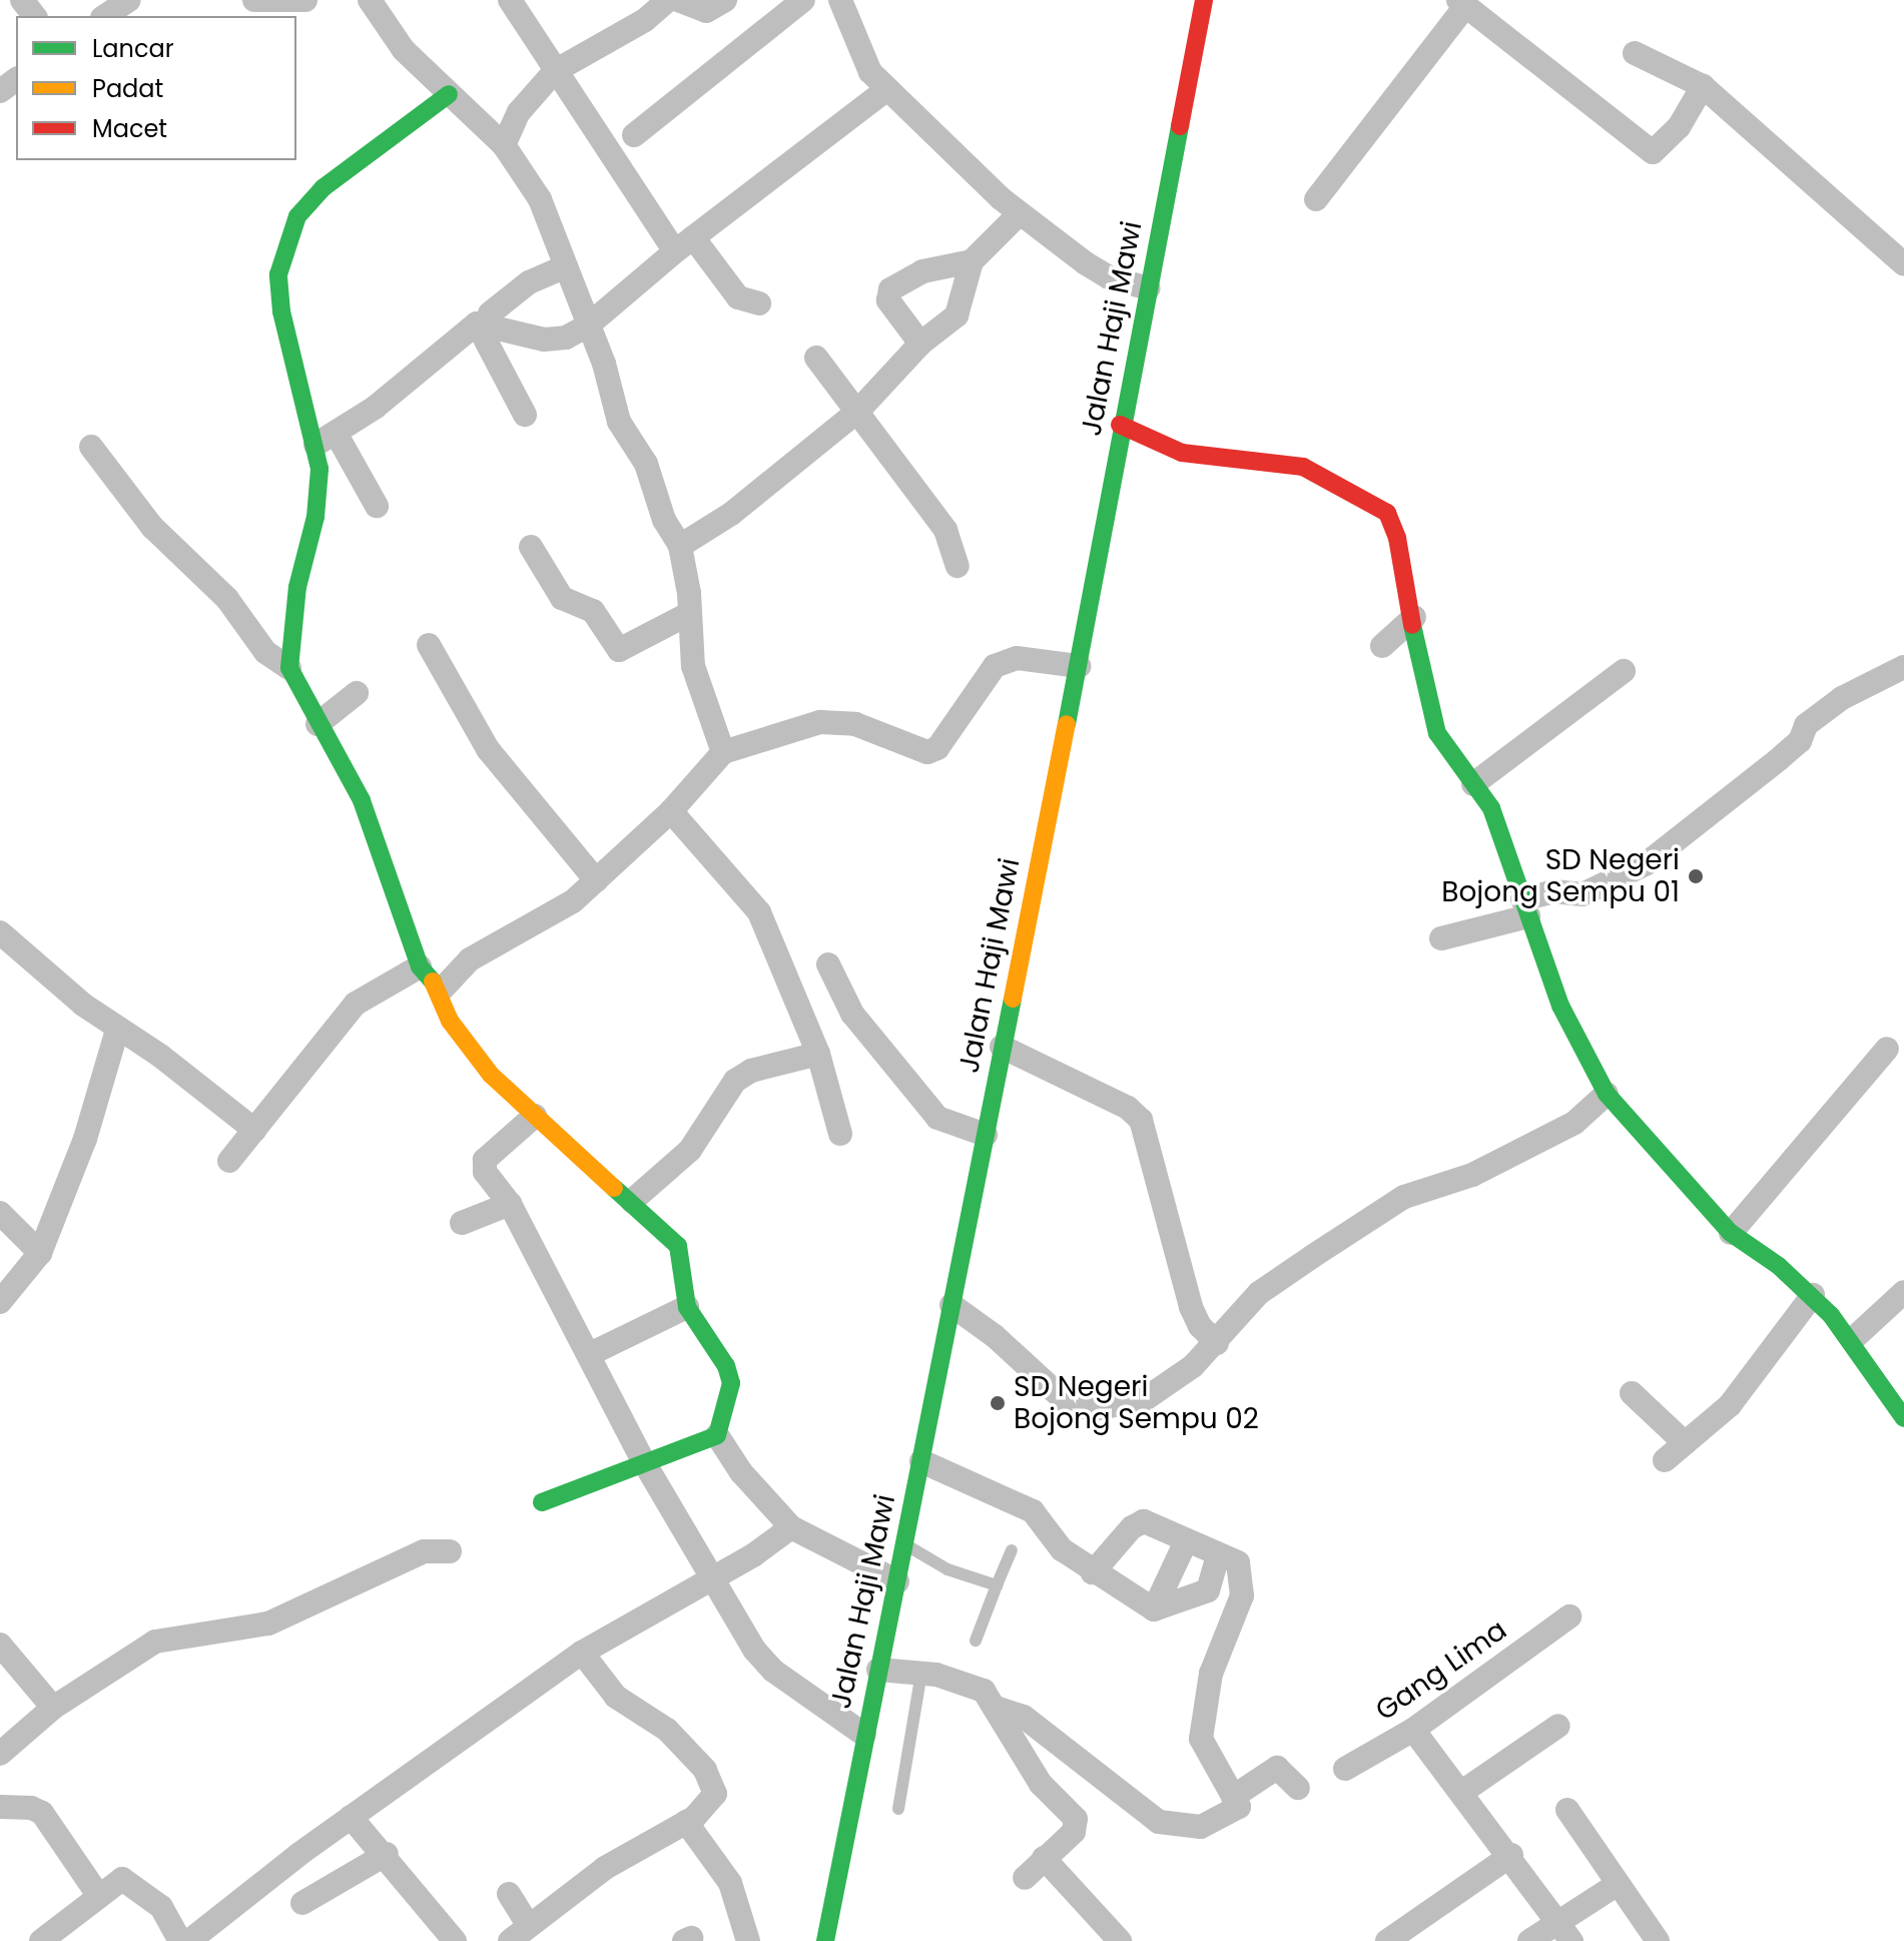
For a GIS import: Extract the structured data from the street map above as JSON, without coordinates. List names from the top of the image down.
{
  "streets": {
    "street": ["Jalan Haji Mawi", "Gang Lima"]
  },
  "places": ["SD Negeri Bojong Sempu 01", "SD Negeri Bojong Sempu 02"],
  "legend": ["Lancar", "Padat", "Macet"]
}
